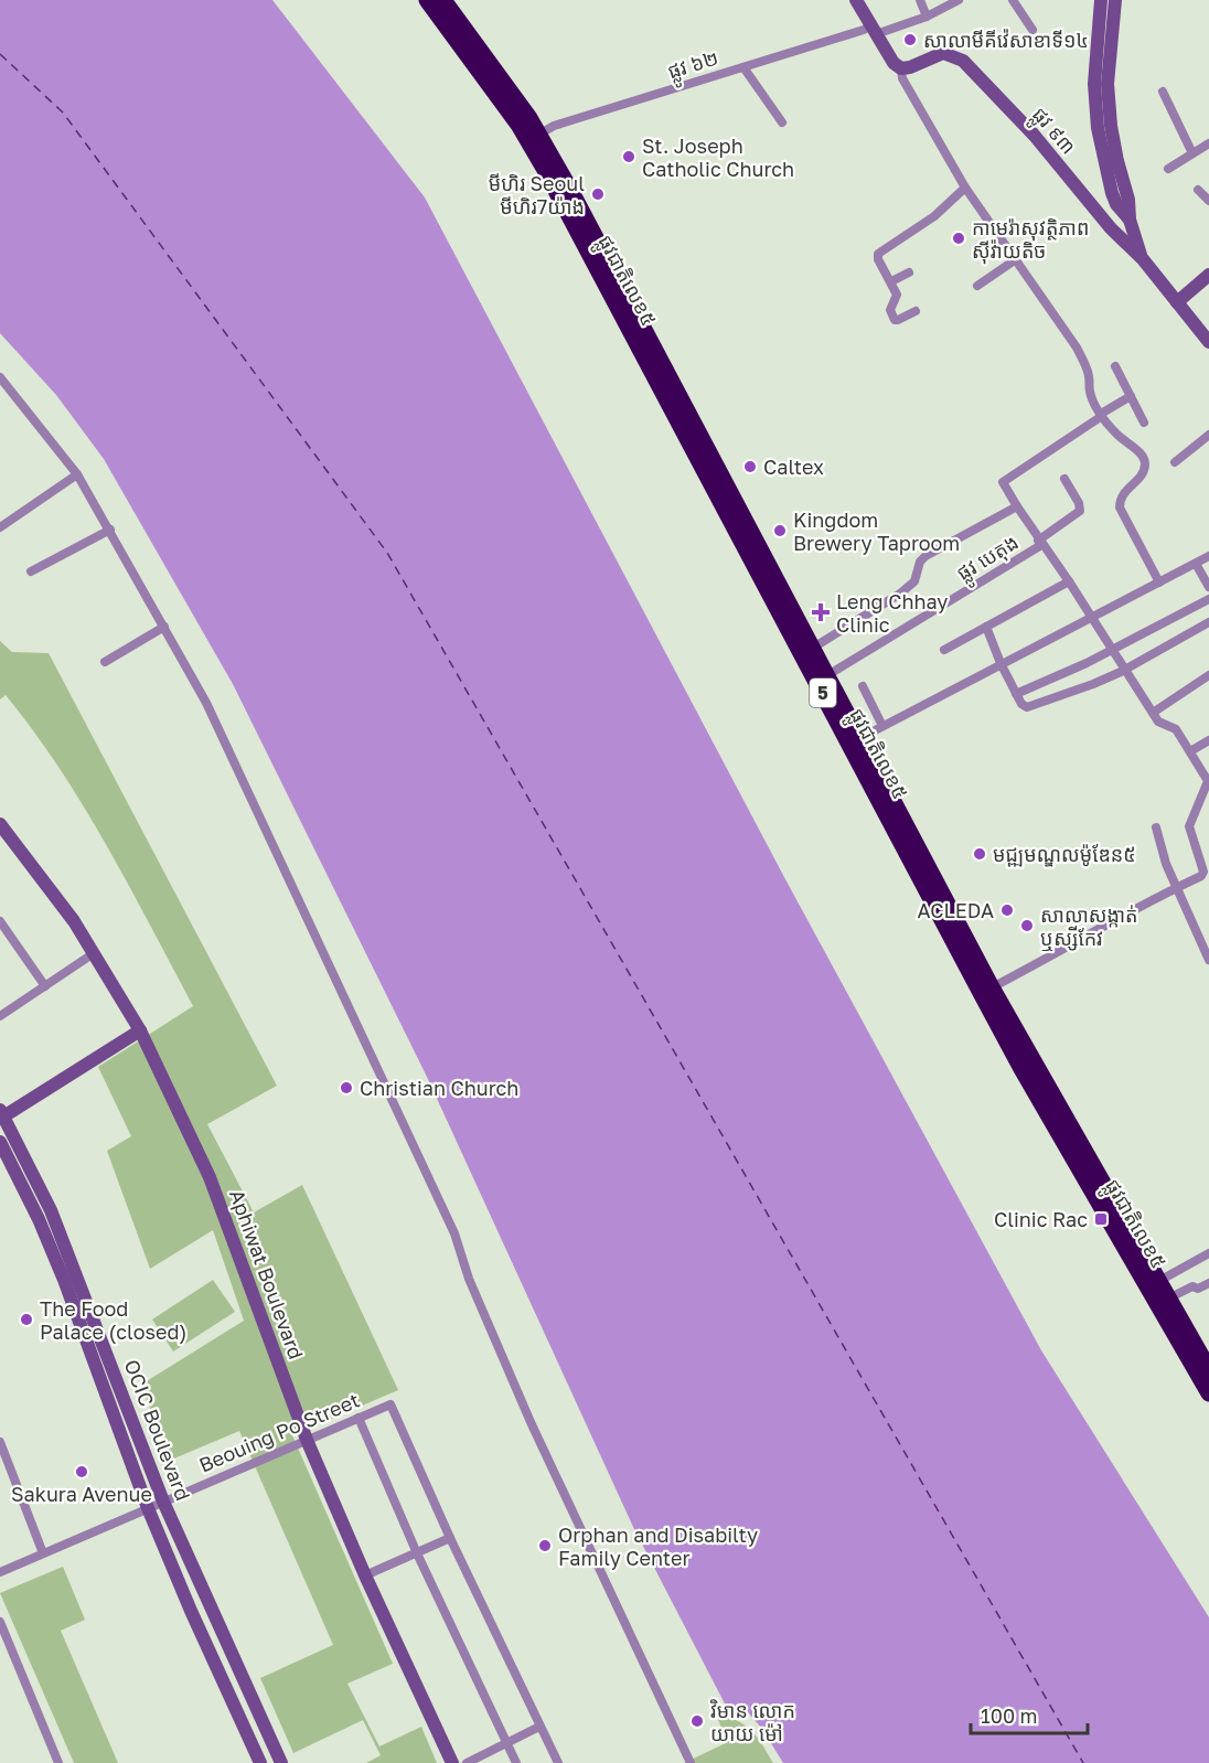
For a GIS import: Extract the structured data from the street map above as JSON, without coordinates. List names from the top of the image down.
{
  "streets": {
    "highway": ["ផ្លូវជាតិលេខ៥", "5"],
    "street": [
      "ផ្លូវ ៦២",
      "ផ្លូវ ៩៣",
      "ផ្លូវ បេតុង",
      "Aphiwat Boulevard",
      "OCIC Boulevard",
      "Beouing Po Street"
    ]
  },
  "crossings": [
    ["ផ្លូវ ៦២", "ផ្លូវជាតិលេខ៥"],
    ["ផ្លូវជាតិលេខ៥", "ផ្លូវ បេតុង"],
    ["Aphiwat Boulevard", "Beouing Po Street"],
    ["OCIC Boulevard", "Beouing Po Street"]
  ],
  "places": {
    "other": [
      "សាលាមីគីវ៉េសាខាទី១៤",
      "St. Joseph Catholic Church",
      "មីហិរ Seoul មីហិរ7យ៉ាង",
      "កាមេរ៉ាសុវត្ថិភាព ស៊ីវ៉ាយតិច",
      "Caltex",
      "Kingdom Brewery Taproom",
      "មជ្ឍមណ្ឌលម៉ូឌែន៥",
      "ACLEDA",
      "សាលាសង្កាត់ ឬស្សីកែវ",
      "Christian Church",
      "The Food Palace (closed)",
      "Sakura Avenue",
      "Orphan and Disabilty Family Center",
      "វិមាន លោក យាយ ម៉ៅ"
    ],
    "health": ["Leng Chhay Clinic"],
    "transit": ["Clinic Rac"]
  },
  "scale_bar": "100 m"
}
